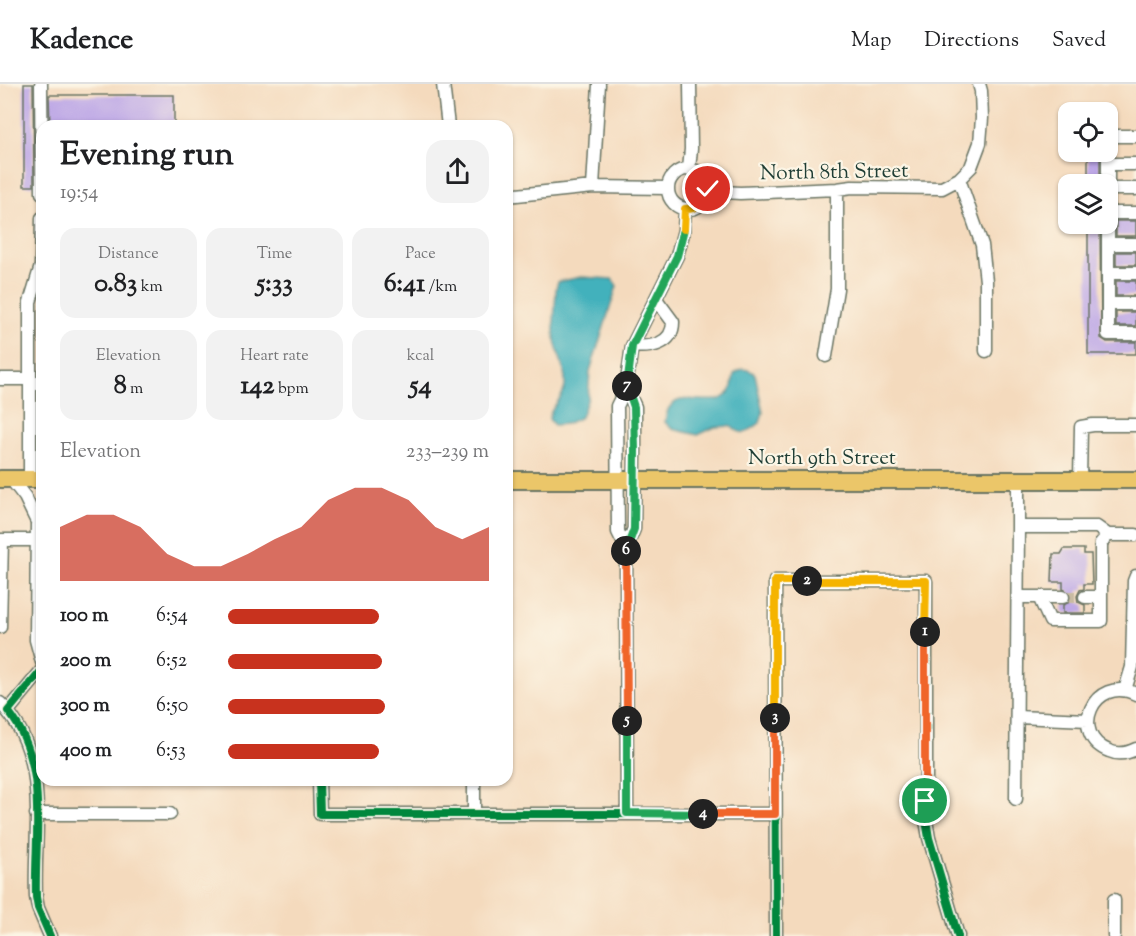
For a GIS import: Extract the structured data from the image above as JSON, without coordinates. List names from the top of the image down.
{
  "streets": {
    "main road": ["North 9th Street"],
    "street": ["North 8th Street"]
  },
  "page": {
    "header": "Kadence",
    "nav": ["Map", "Directions", "Saved"],
    "heading": ["Evening run", "19:54"],
    "stats": [
      ["Distance", "0.83 km"],
      ["Time", "5:33"],
      ["Pace", "6:41 /km"],
      ["Elevation", "8 m"],
      ["Heart rate", "142 bpm"],
      ["kcal", "54"]
    ],
    "pins": [
      "7",
      "6",
      "2",
      "1",
      "3",
      "5",
      "4"
    ],
    "chart": ["Elevation", "233–239 m"],
    "list": [
      {
        "name": "100 m",
        "note": "6:54"
      },
      {
        "name": "200 m",
        "note": "6:52"
      },
      {
        "name": "300 m",
        "note": "6:50"
      },
      {
        "name": "400 m",
        "note": "6:53"
      }
    ]
  }
}
